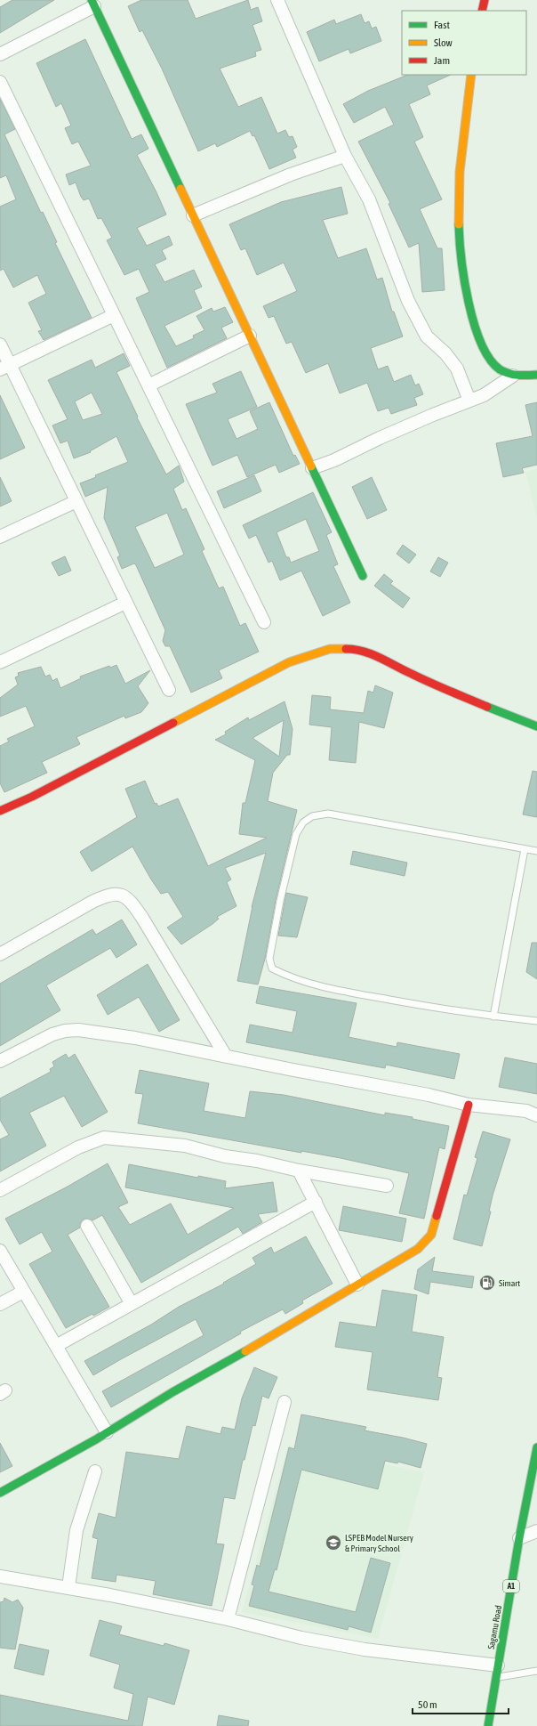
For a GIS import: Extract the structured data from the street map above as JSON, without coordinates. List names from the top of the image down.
{
  "streets": {
    "main road": ["A1", "Sagamu Road"]
  },
  "places": {
    "fuel station": ["Simart"],
    "school or university": ["LSPEB Model Nursery & Primary School"]
  },
  "legend": ["Fast", "Slow", "Jam"],
  "scale_bar": "50 m"
}
